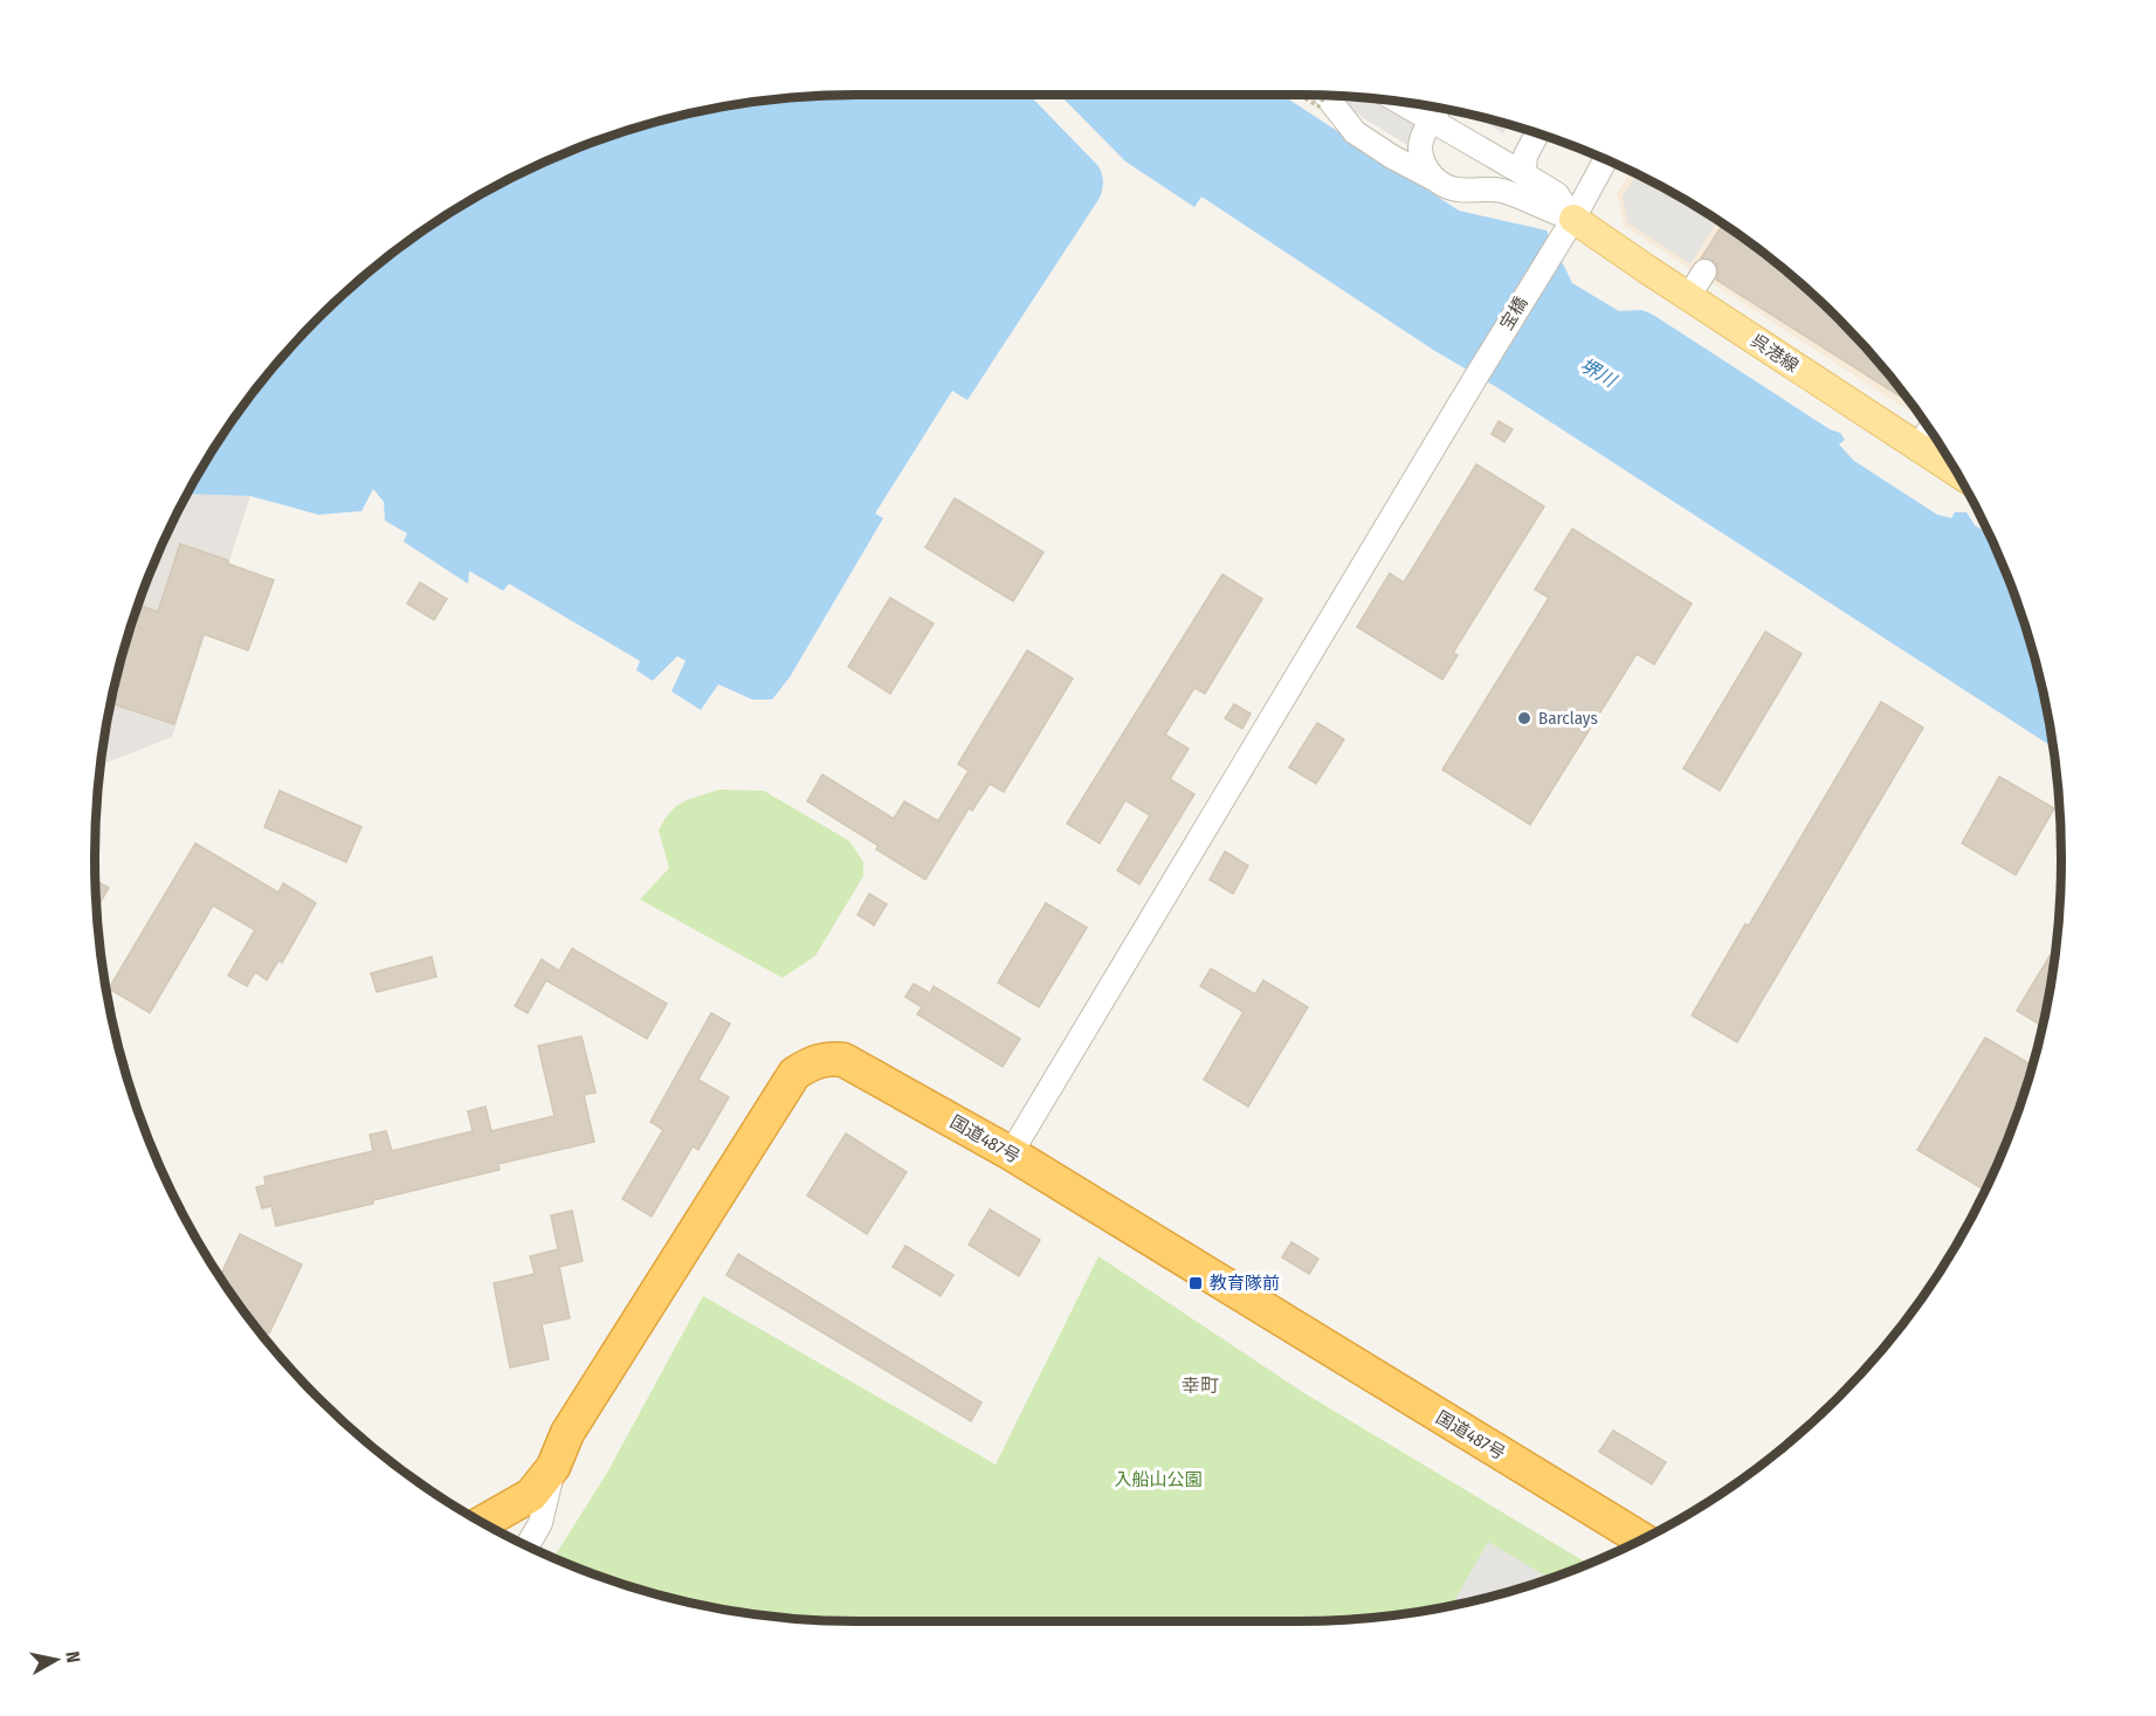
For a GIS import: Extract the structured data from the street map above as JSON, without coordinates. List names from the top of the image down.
{
  "streets": {
    "highway": ["国道487号"],
    "main road": ["呉港線"],
    "street": ["宝橋"]
  },
  "crossings": [
    ["宝橋", "呉港線"],
    ["宝橋", "国道487号"]
  ],
  "districts": ["幸町"],
  "water": ["堺川"],
  "parks": ["入船山公園"],
  "places": {
    "other": ["Barclays"],
    "transit": ["教育隊前"]
  },
  "north": "right"
}
